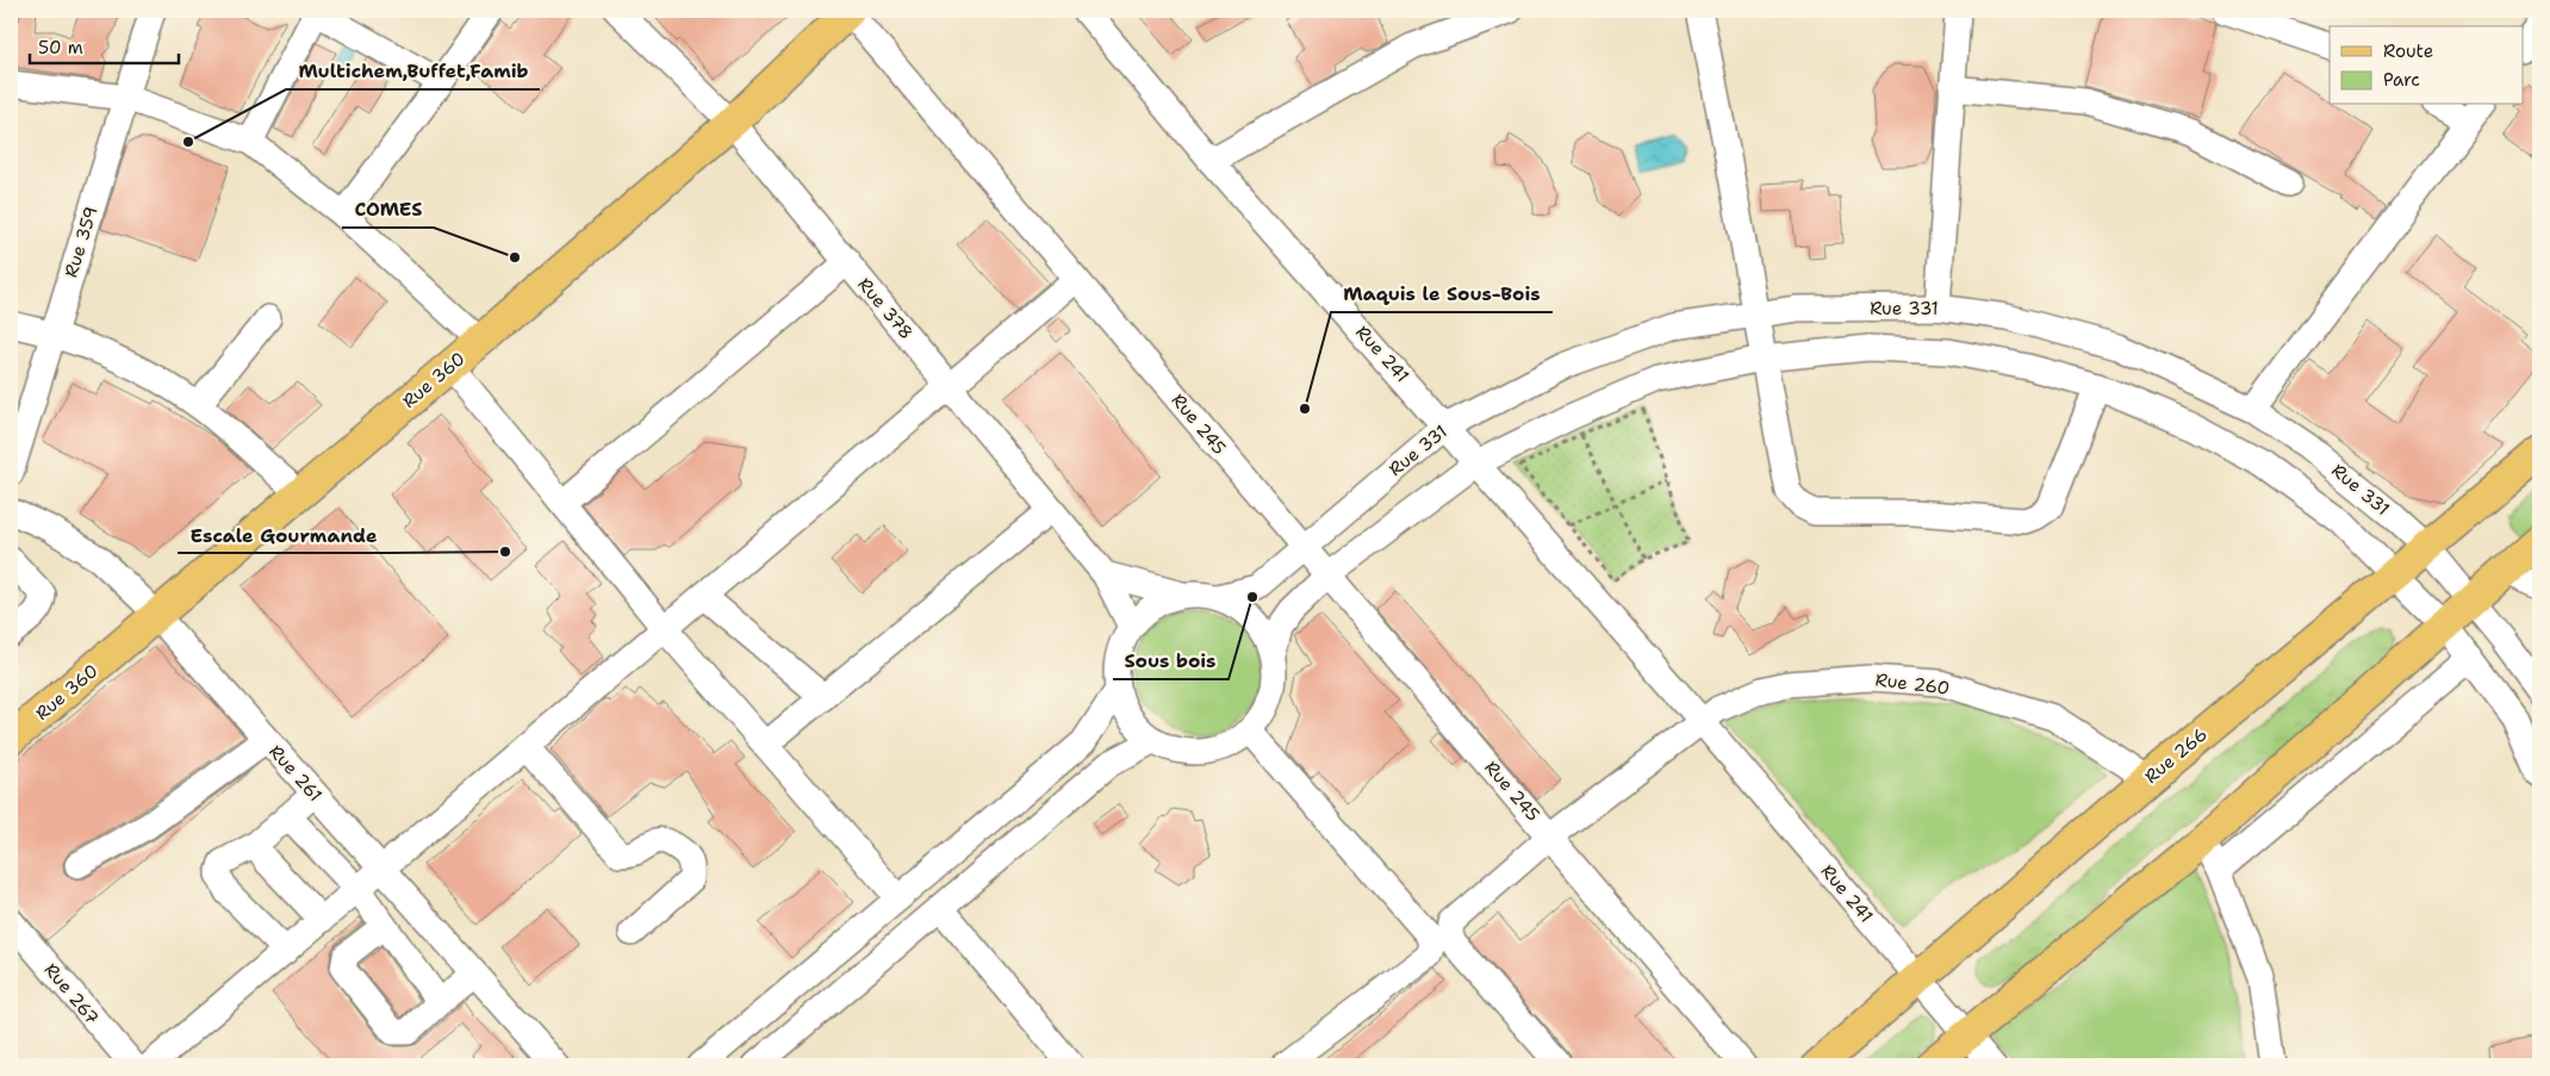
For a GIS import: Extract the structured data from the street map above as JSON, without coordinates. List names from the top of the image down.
{
  "streets": {
    "main road": ["Rue 360", "Rue 266"],
    "street": [
      "Rue 359",
      "Rue 378",
      "Rue 331",
      "Rue 241",
      "Rue 245",
      "Rue 260",
      "Rue 261",
      "Rue 267"
    ]
  },
  "crossings": [
    ["Rue 378", "Rue 331"],
    ["Rue 378", "Rue 360"],
    ["Rue 331", "Rue 241"],
    ["Rue 331", "Rue 245"],
    ["Rue 331", "Rue 266"],
    ["Rue 241", "Rue 260"],
    ["Rue 241", "Rue 266"],
    ["Rue 360", "Rue 245"],
    ["Rue 360", "Rue 261"],
    ["Rue 245", "Rue 260"],
    ["Rue 260", "Rue 266"]
  ],
  "places": [
    "Multichem,Buffet,Famib",
    "COMES",
    "Maquis le Sous-Bois",
    "Escale Gourmande",
    "Sous bois"
  ],
  "legend": ["Route", "Parc"],
  "scale_bar": "50 m"
}
